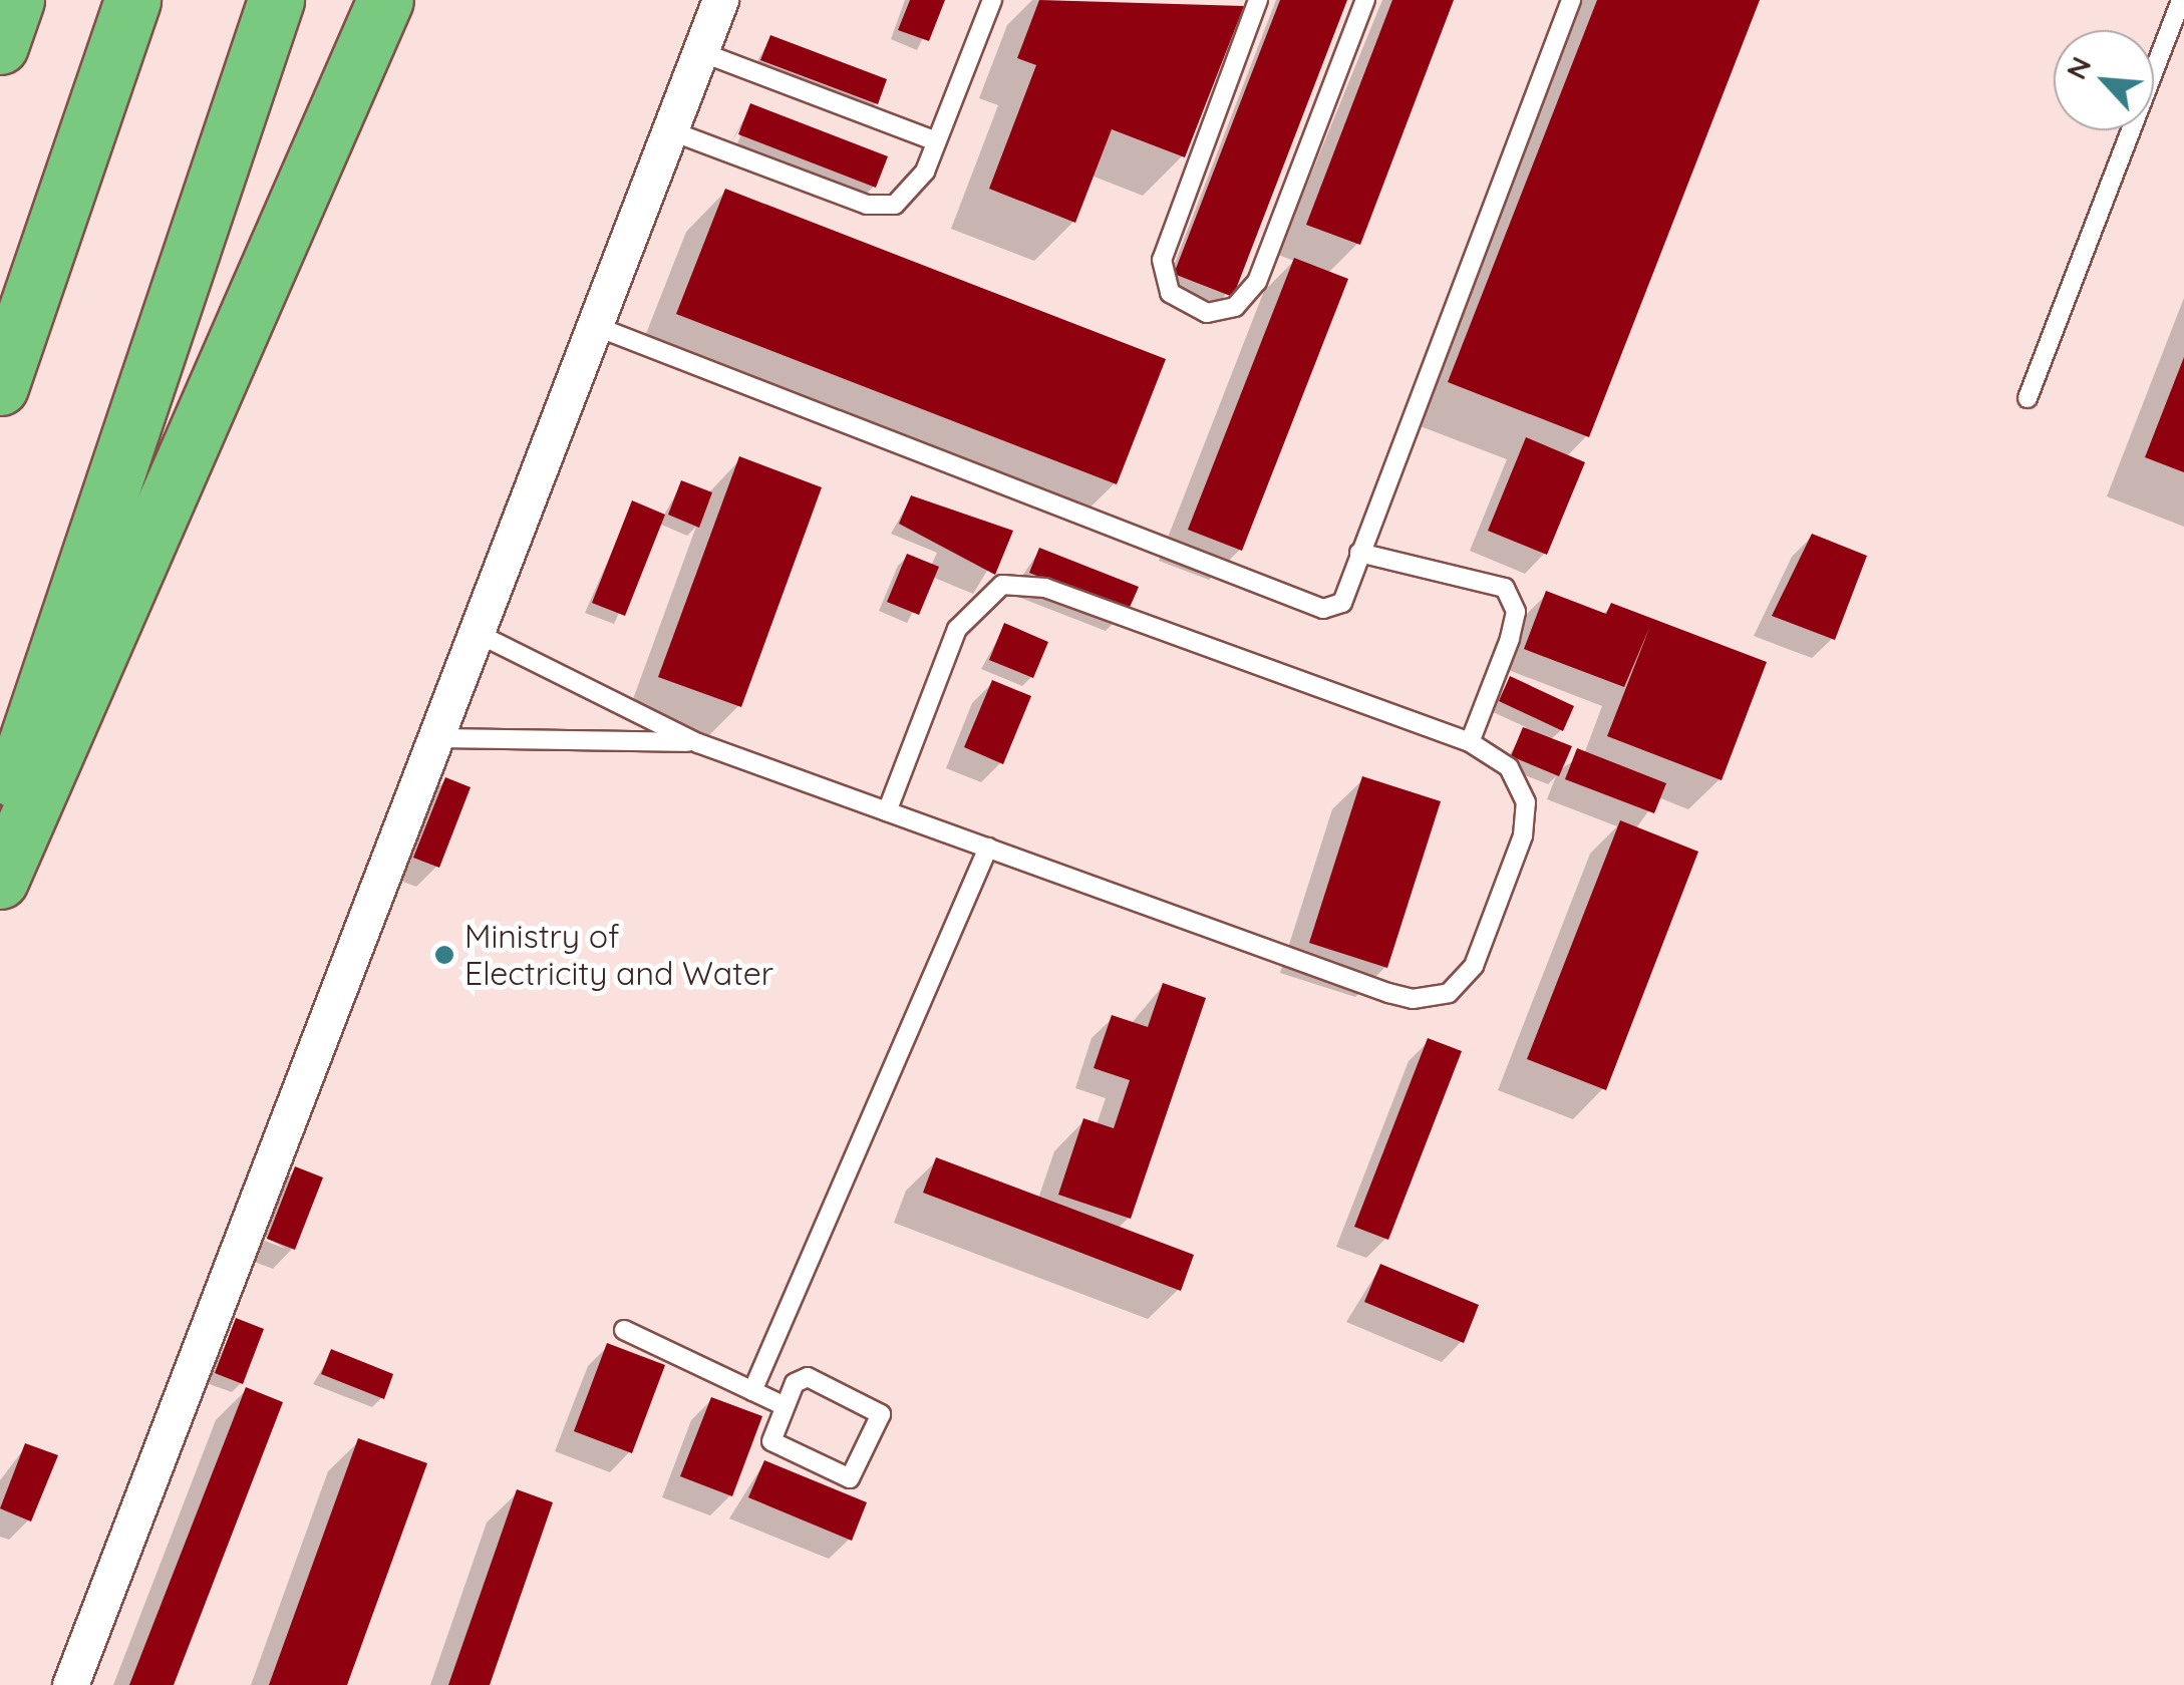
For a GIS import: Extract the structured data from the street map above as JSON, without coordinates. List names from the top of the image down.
{
  "places": ["Ministry of Electricity and Water"],
  "north": "top left"
}
